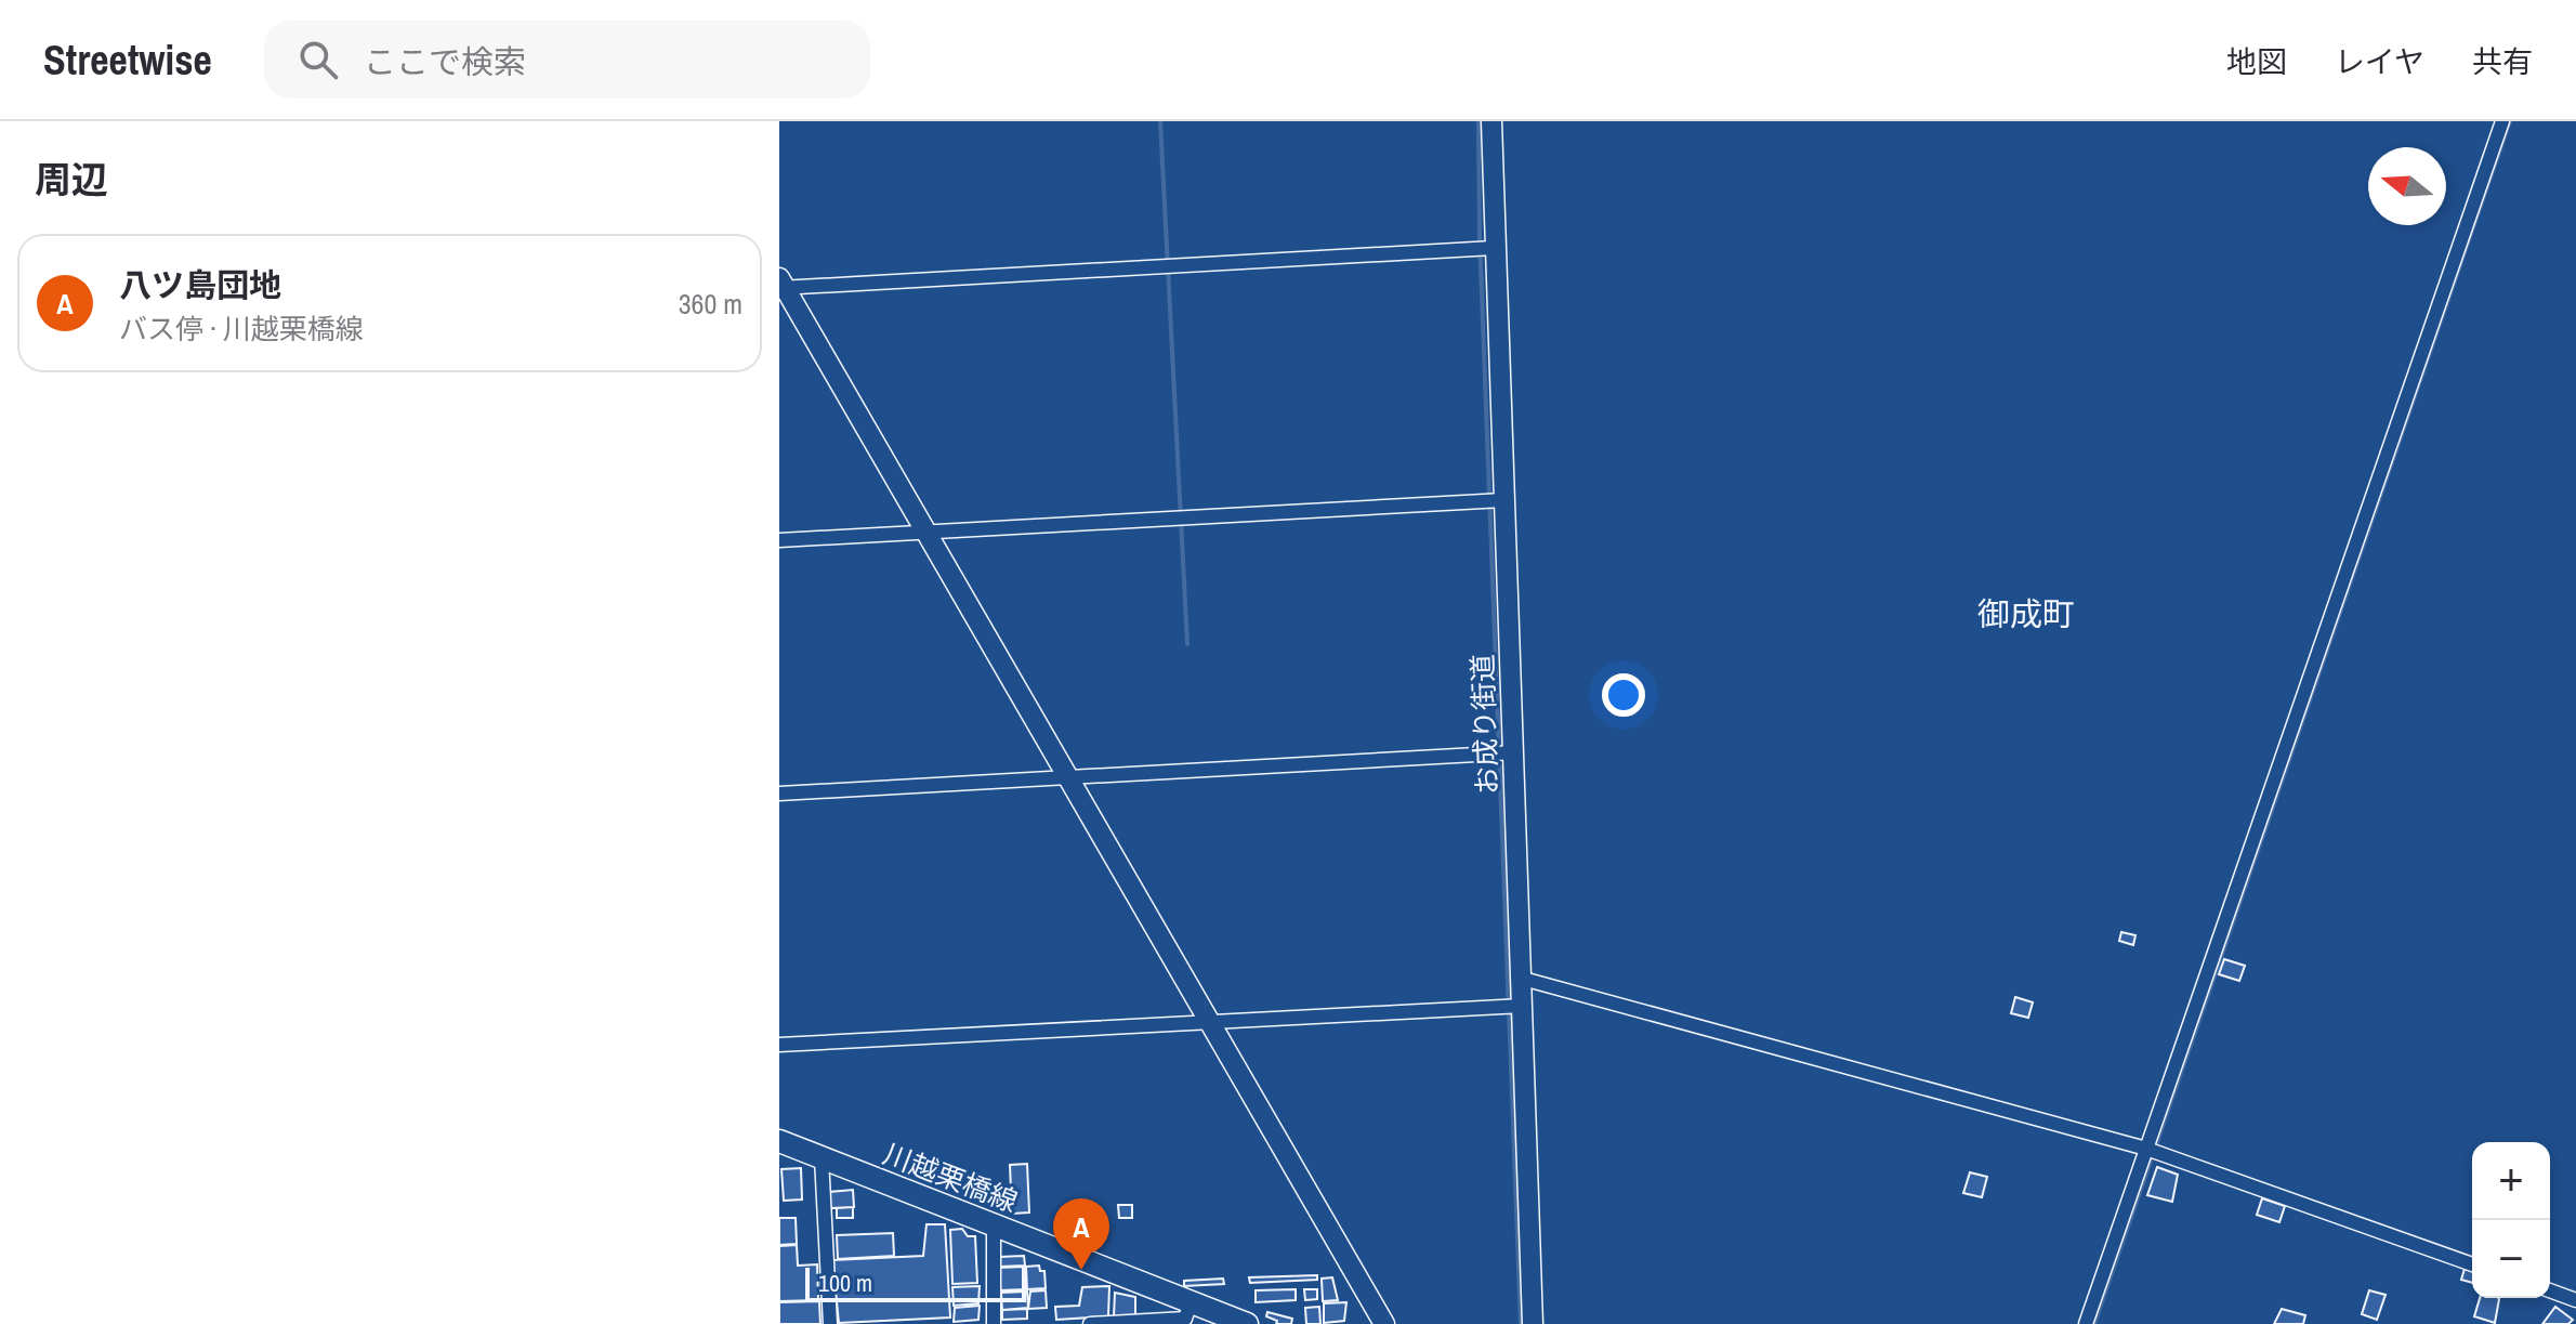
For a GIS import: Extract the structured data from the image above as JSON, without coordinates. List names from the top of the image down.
{
  "streets": {
    "main road": ["川越栗橋線"],
    "street": ["お成り街道"]
  },
  "districts": ["御成町"],
  "scale_bar": "100 m",
  "north": "left",
  "page": {
    "header": "Streetwise",
    "search": "ここで検索",
    "nav": ["地図", "レイヤ", "共有"],
    "heading": "周辺",
    "list": [
      {
        "mark": "A",
        "name": "八ツ島団地",
        "note": "バス停 · 川越栗橋線",
        "value": "360 m"
      }
    ],
    "map_buttons": ["+", "−"],
    "pins": "A",
    "scale": "100 m"
  }
}
